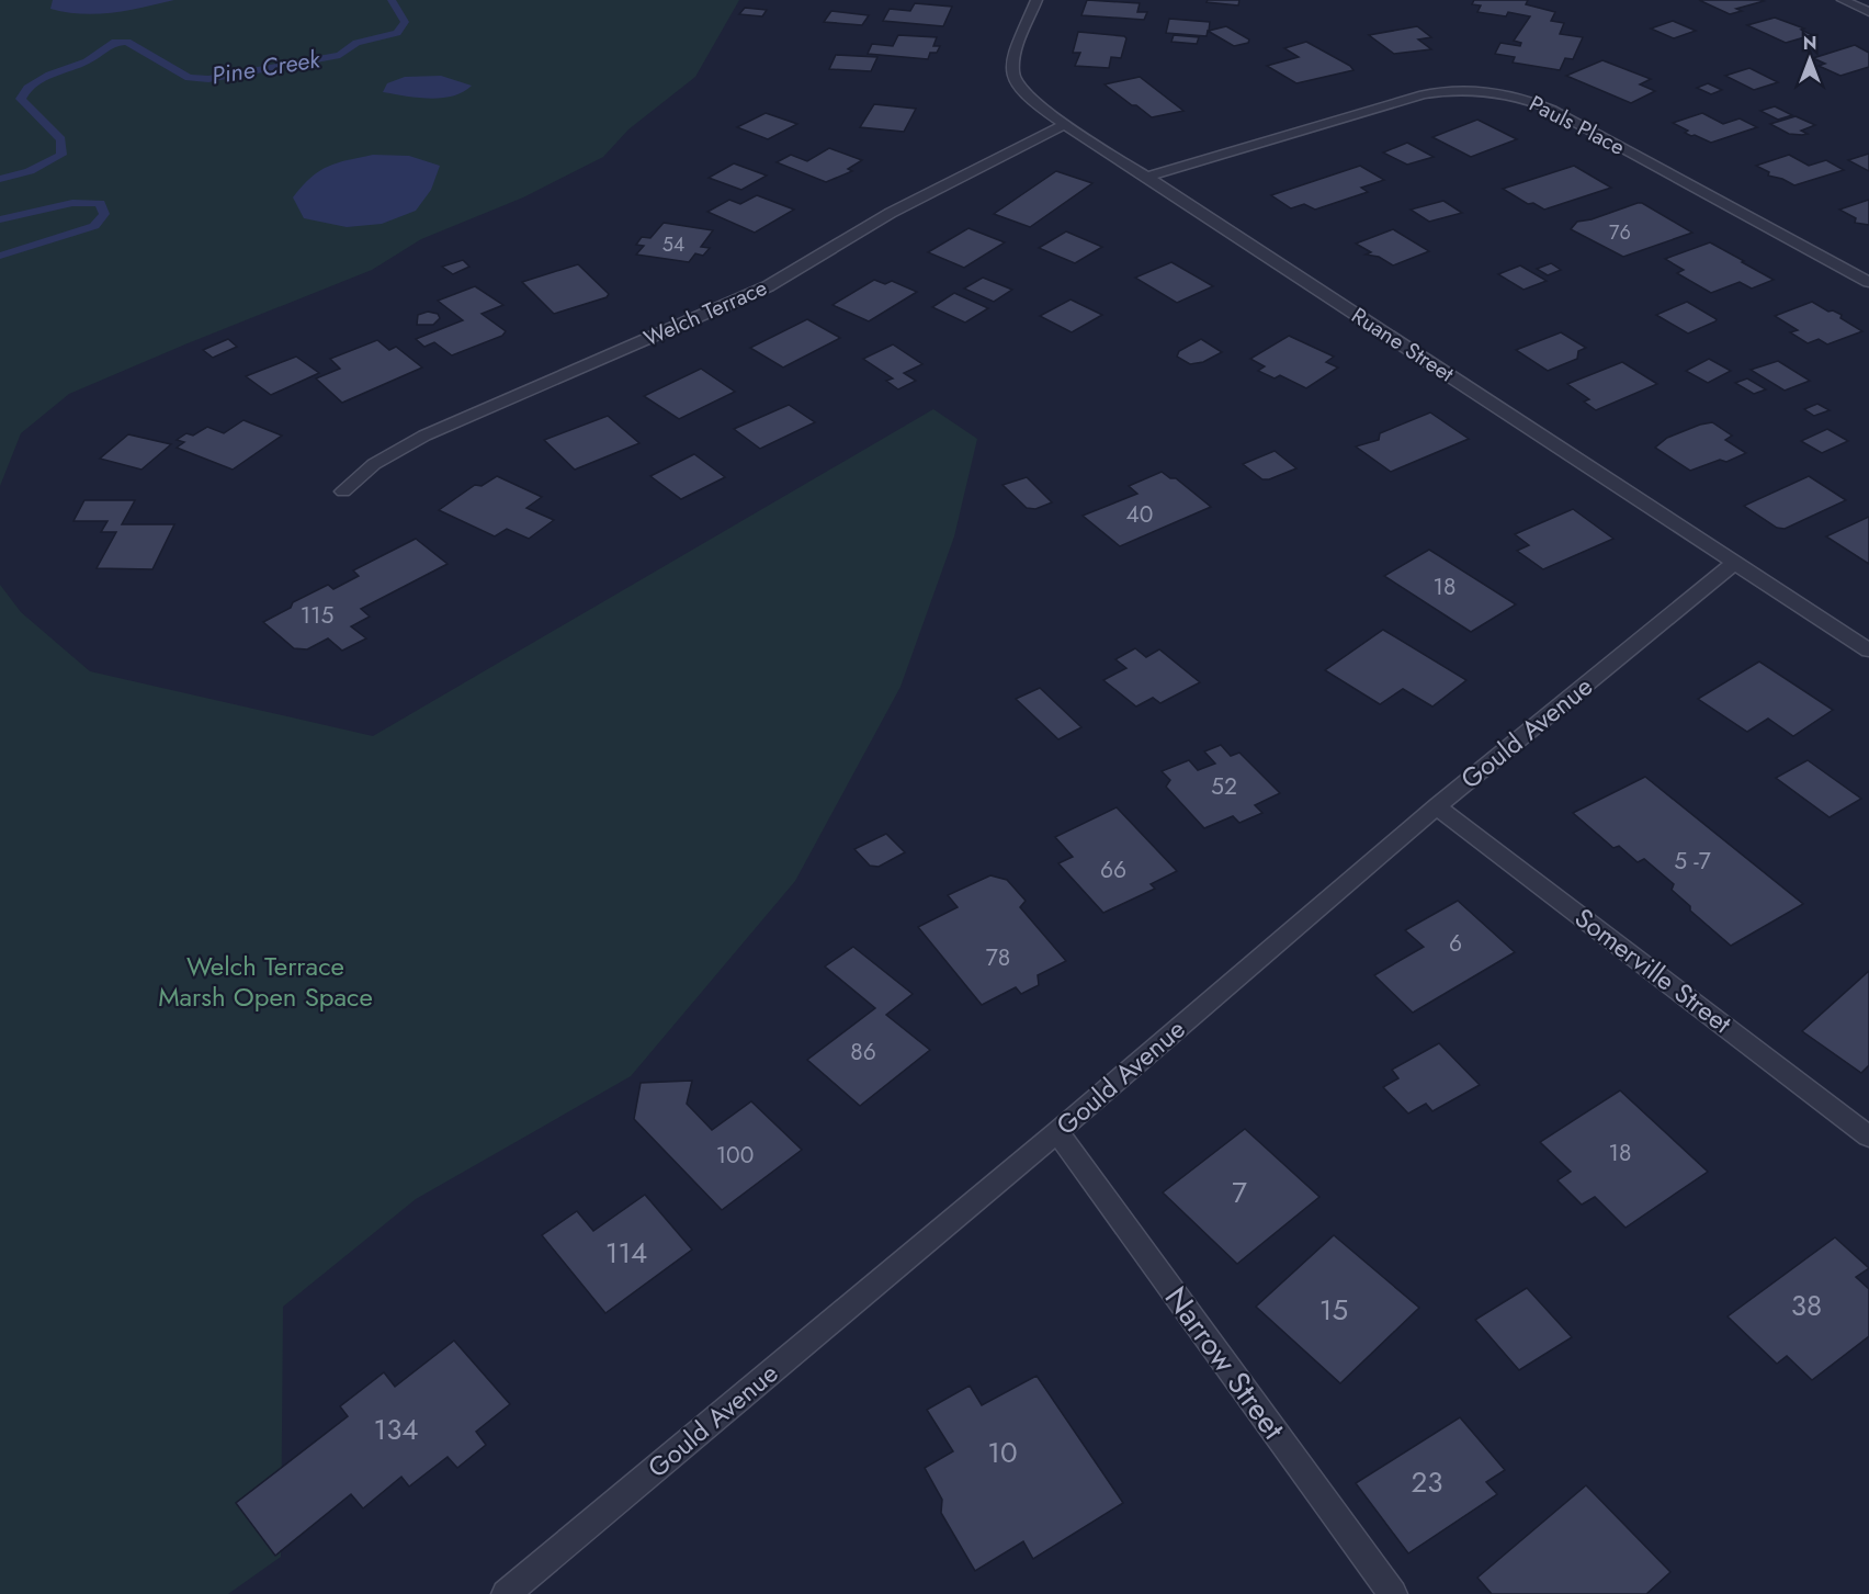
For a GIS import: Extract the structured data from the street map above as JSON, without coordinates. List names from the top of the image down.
{
  "streets": {
    "street": [
      "Pauls Place",
      "Welch Terrace",
      "Ruane Street",
      "Gould Avenue",
      "Somerville Street",
      "Narrow Street"
    ]
  },
  "crossings": [
    ["Pauls Place", "Ruane Street"],
    ["Welch Terrace", "Ruane Street"],
    ["Ruane Street", "Gould Avenue"],
    ["Gould Avenue", "Somerville Street"],
    ["Gould Avenue", "Narrow Street"]
  ],
  "water": ["Pine Creek"],
  "parks": ["Welch Terrace Marsh Open Space"],
  "house_numbers": [
    "76",
    "54",
    "40",
    "18",
    "115",
    "52",
    "5 -7",
    "66",
    "6",
    "78",
    "86",
    "18",
    "100",
    "7",
    "114",
    "38",
    "15",
    "134",
    "10",
    "23"
  ],
  "north": "top"
}
